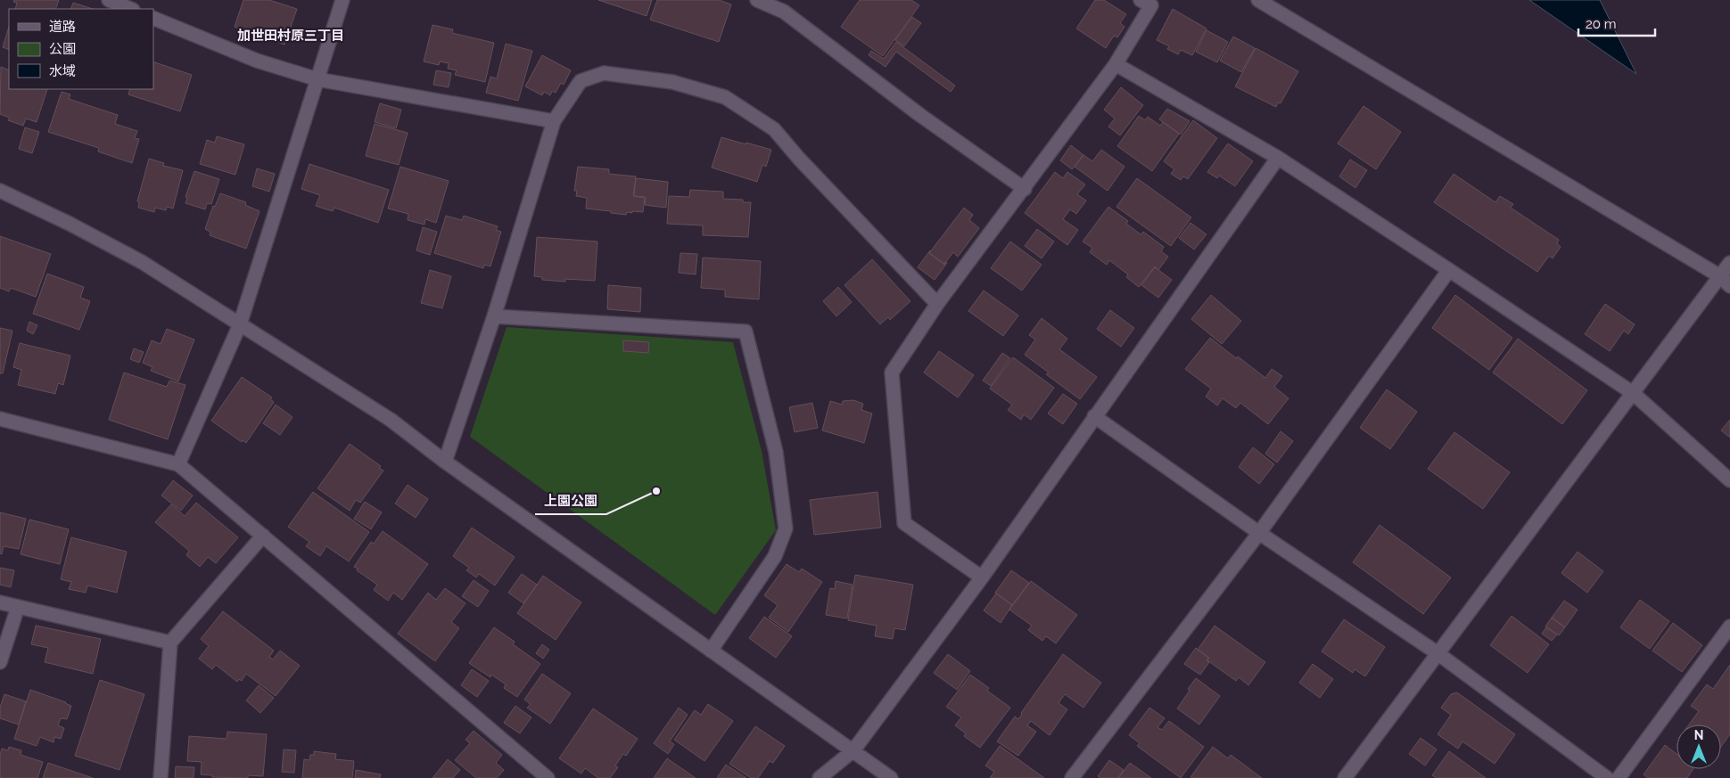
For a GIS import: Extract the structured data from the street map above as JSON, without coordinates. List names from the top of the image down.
{
  "districts": ["加世田村原三丁目"],
  "places": ["上園公園"],
  "legend": ["道路", "公園", "水域"],
  "scale_bar": "20 m",
  "north": "top"
}
